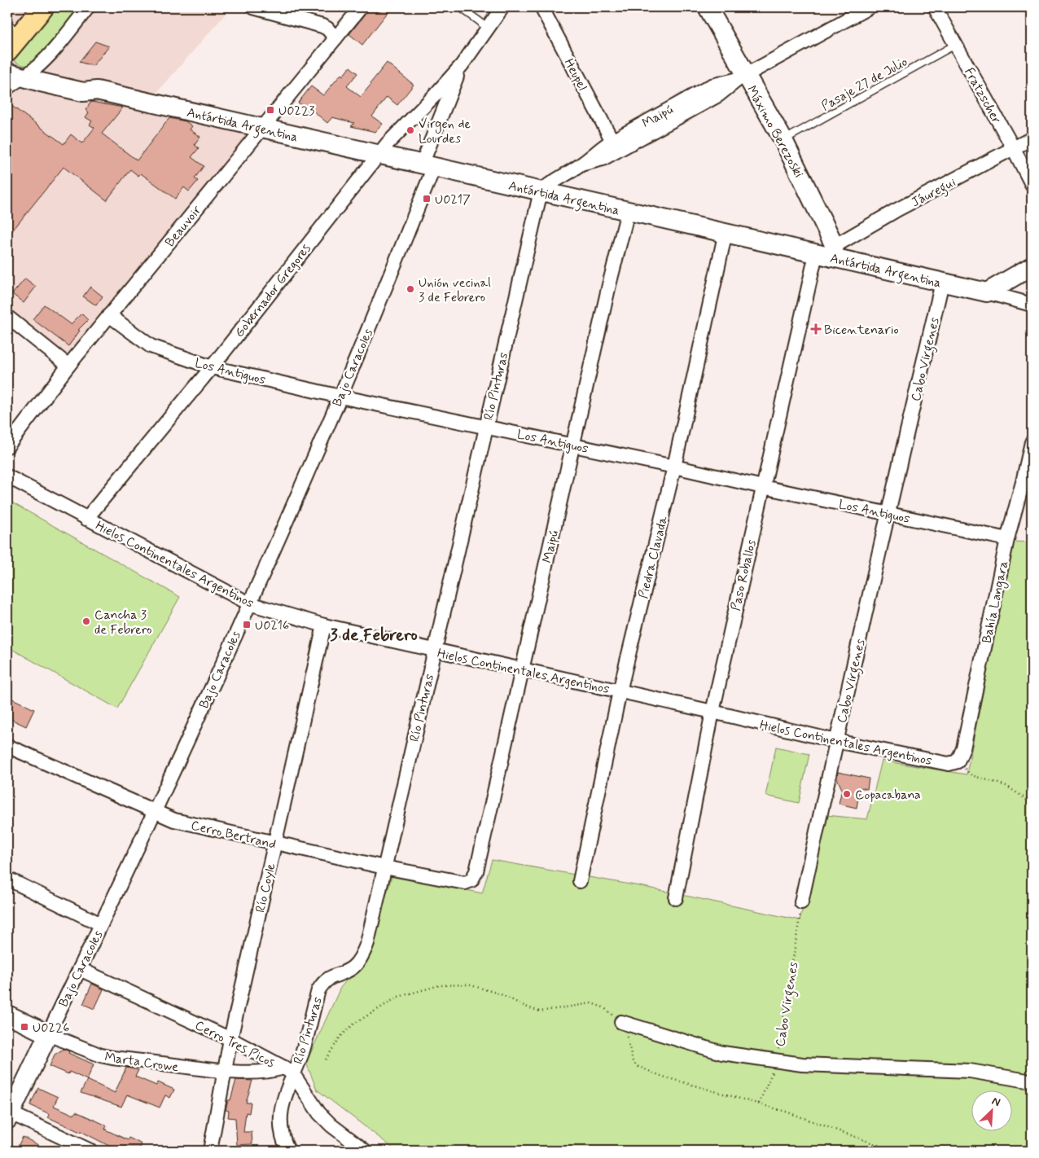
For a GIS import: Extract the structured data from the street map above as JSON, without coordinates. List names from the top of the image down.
{
  "streets": {
    "street": [
      "Heupel",
      "Fratzscher",
      "Maipú",
      "Antártida Argentina",
      "Máximo Berezoski",
      "Jáuregui",
      "Beauvoir",
      "Gobernador Gregores",
      "Cabo Virgenes",
      "Bajo Caracoles",
      "Los Antiguos",
      "Río Pinturas",
      "Piedra Clavada",
      "Hielos Continentales Argentinos",
      "Paso Roballos",
      "Bahía Langara",
      "Cerro Bertrand",
      "Río Coyle",
      "Cerro Tres Picos",
      "Marta Crowe"
    ],
    "lane": ["Pasaje 27 de Julio"]
  },
  "crossings": [
    ["Heupel", "Maipú"],
    ["Pasaje 27 de Julio", "Fratzscher"],
    ["Pasaje 27 de Julio", "Máximo Berezoski"],
    ["Fratzscher", "Jáuregui"],
    ["Maipú", "Antártida Argentina"],
    ["Maipú", "Máximo Berezoski"],
    ["Maipú", "Los Antiguos"],
    ["Maipú", "Río Pinturas"],
    ["Maipú", "Hielos Continentales Argentinos"],
    ["Maipú", "Cerro Bertrand"],
    ["Antártida Argentina", "Máximo Berezoski"],
    ["Antártida Argentina", "Jáuregui"],
    ["Antártida Argentina", "Beauvoir"],
    ["Antártida Argentina", "Gobernador Gregores"],
    ["Antártida Argentina", "Cabo Virgenes"],
    ["Antártida Argentina", "Bajo Caracoles"],
    ["Antártida Argentina", "Río Pinturas"],
    ["Antártida Argentina", "Piedra Clavada"],
    ["Antártida Argentina", "Paso Roballos"],
    ["Máximo Berezoski", "Jáuregui"],
    ["Máximo Berezoski", "Paso Roballos"],
    ["Jáuregui", "Paso Roballos"],
    ["Beauvoir", "Los Antiguos"],
    ["Gobernador Gregores", "Bajo Caracoles"],
    ["Gobernador Gregores", "Los Antiguos"],
    ["Gobernador Gregores", "Hielos Continentales Argentinos"],
    ["Cabo Virgenes", "Los Antiguos"],
    ["Cabo Virgenes", "Hielos Continentales Argentinos"],
    ["Bajo Caracoles", "Los Antiguos"],
    ["Bajo Caracoles", "Hielos Continentales Argentinos"],
    ["Bajo Caracoles", "Cerro Bertrand"],
    ["Bajo Caracoles", "Cerro Tres Picos"],
    ["Bajo Caracoles", "Marta Crowe"],
    ["Los Antiguos", "Río Pinturas"],
    ["Los Antiguos", "Piedra Clavada"],
    ["Los Antiguos", "Paso Roballos"],
    ["Los Antiguos", "Bahía Langara"],
    ["Río Pinturas", "Hielos Continentales Argentinos"],
    ["Río Pinturas", "Cerro Bertrand"],
    ["Río Pinturas", "Cerro Tres Picos"],
    ["Río Pinturas", "Marta Crowe"],
    ["Piedra Clavada", "Hielos Continentales Argentinos"],
    ["Hielos Continentales Argentinos", "Paso Roballos"],
    ["Hielos Continentales Argentinos", "Bahía Langara"],
    ["Hielos Continentales Argentinos", "Río Coyle"],
    ["Cerro Bertrand", "Río Coyle"],
    ["Río Coyle", "Cerro Tres Picos"],
    ["Río Coyle", "Marta Crowe"],
    ["Cerro Tres Picos", "Marta Crowe"]
  ],
  "districts": ["3 de Febrero"],
  "places": {
    "transit": [
      "U0223",
      "U0217",
      "U0216",
      "U0226"
    ],
    "other": [
      "Virgen de Lourdes",
      "Unión vecinal 3 de Febrero",
      "Cancha 3 de Febrero",
      "Copacabana"
    ],
    "health": ["Bicentenario"]
  },
  "north": "top right"
}
